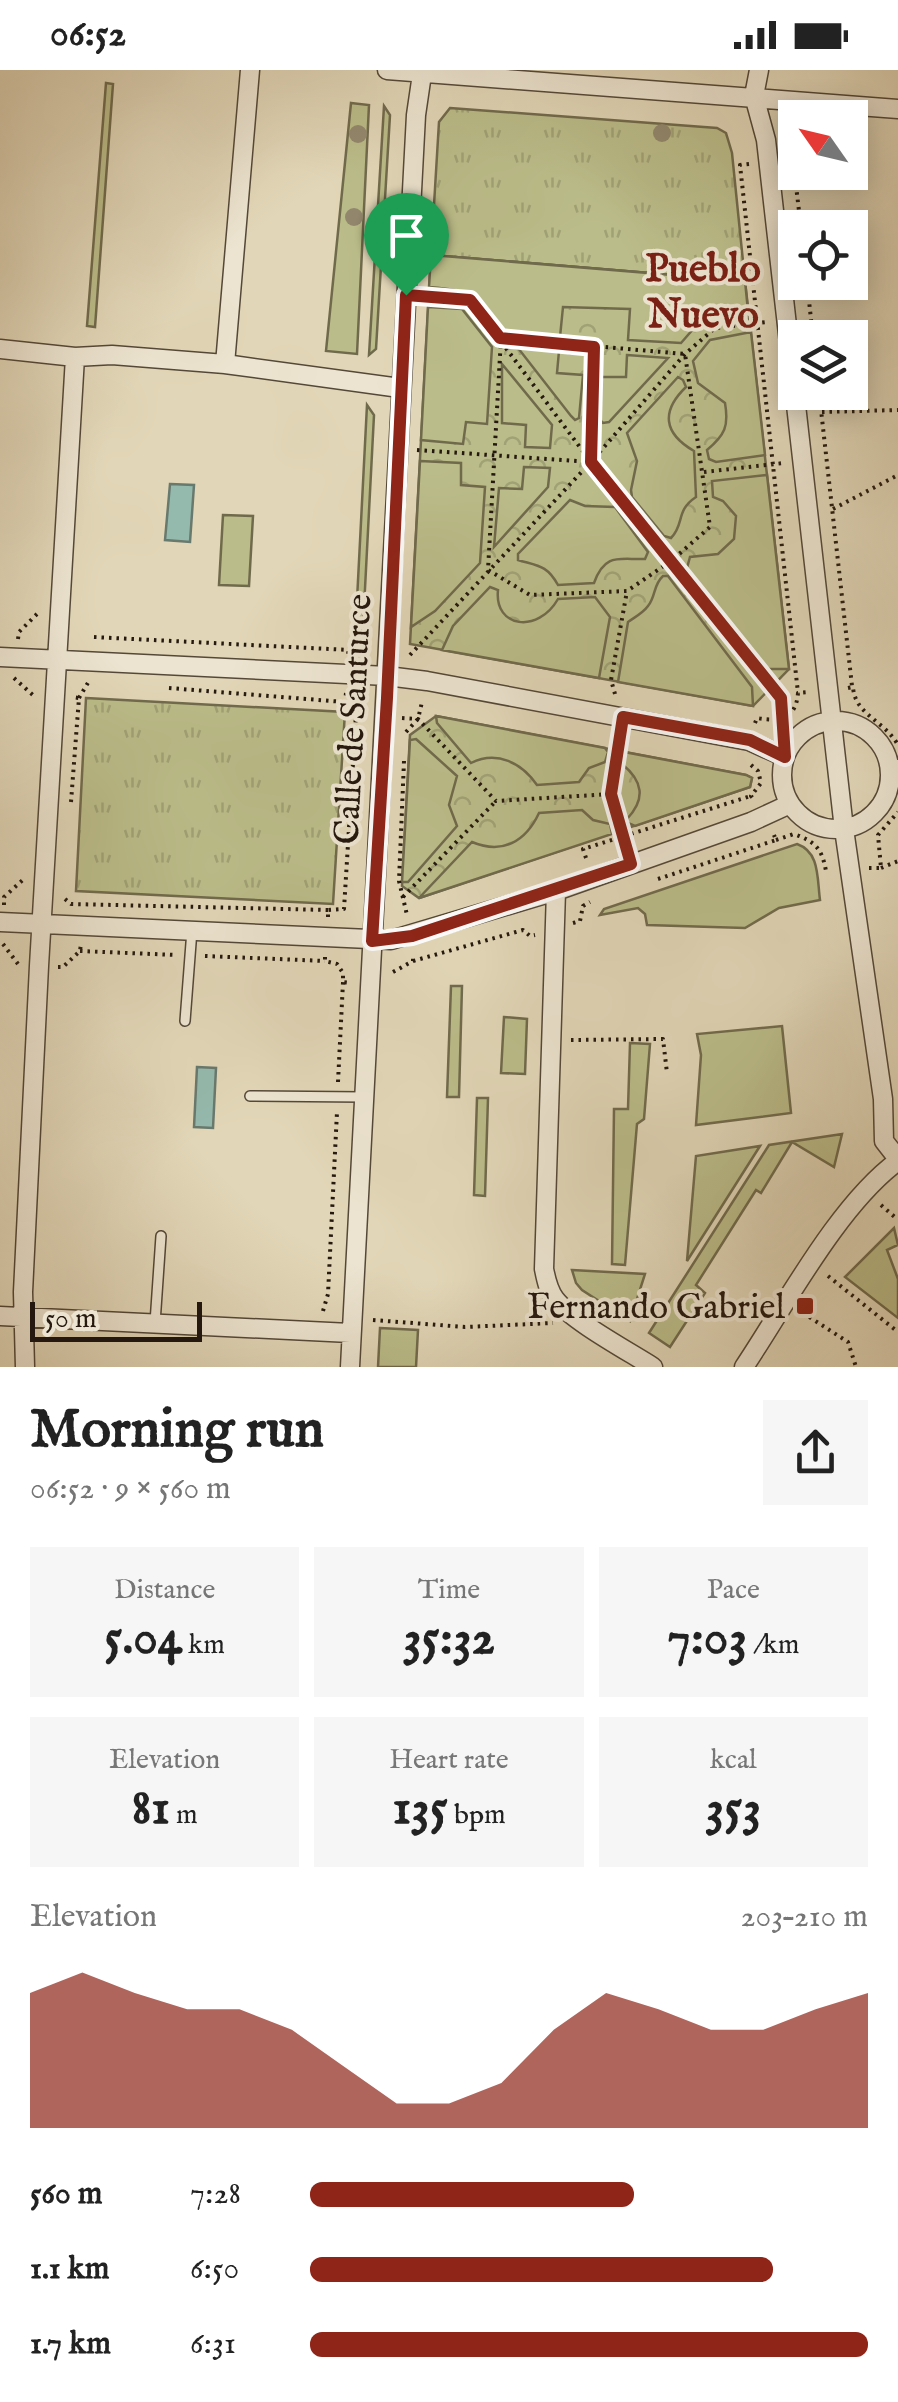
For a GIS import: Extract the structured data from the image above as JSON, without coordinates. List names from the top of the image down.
{
  "streets": {
    "street": ["Calle de Santurce"]
  },
  "districts": ["Pueblo Nuevo"],
  "places": {
    "transit": ["Fernando Gabriel"]
  },
  "scale_bar": "50 m",
  "north": "top left",
  "page": {
    "status": "06:52",
    "scale": "50 m",
    "heading": ["Morning run", "06:52 · 9 × 560 m"],
    "stats": [
      ["Distance", "5.04 km"],
      ["Time", "35:32"],
      ["Pace", "7:03 /km"],
      ["Elevation", "81 m"],
      ["Heart rate", "135 bpm"],
      ["kcal", "353"]
    ],
    "chart": ["Elevation", "203–210 m"],
    "list": [
      {
        "name": "560 m",
        "note": "7:28"
      },
      {
        "name": "1.1 km",
        "note": "6:50"
      },
      {
        "name": "1.7 km",
        "note": "6:31"
      }
    ]
  }
}
